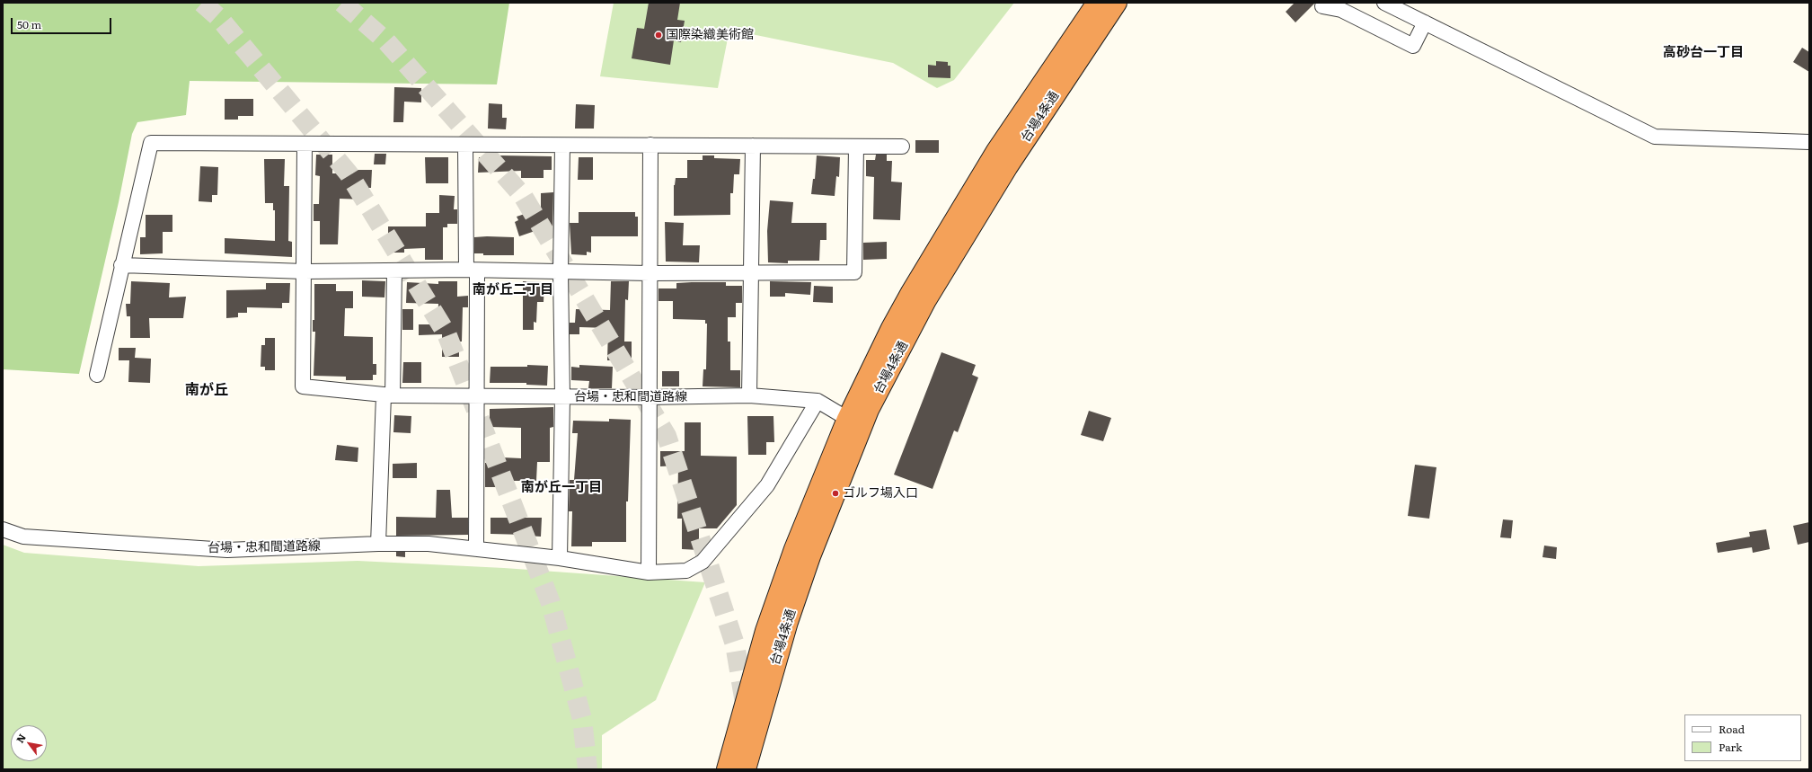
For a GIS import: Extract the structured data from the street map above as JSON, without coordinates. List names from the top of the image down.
{
  "streets": {
    "highway": ["台場4条通"],
    "street": ["台場・忠和間道路線"]
  },
  "crossings": [
    ["台場4条通", "台場・忠和間道路線"]
  ],
  "districts": [
    "高砂台一丁目",
    "南が丘二丁目",
    "南が丘",
    "南が丘一丁目"
  ],
  "places": ["国際染織美術館", "ゴルフ場入口"],
  "legend": ["Road", "Park"],
  "scale_bar": "50 m",
  "north": "top left"
}
